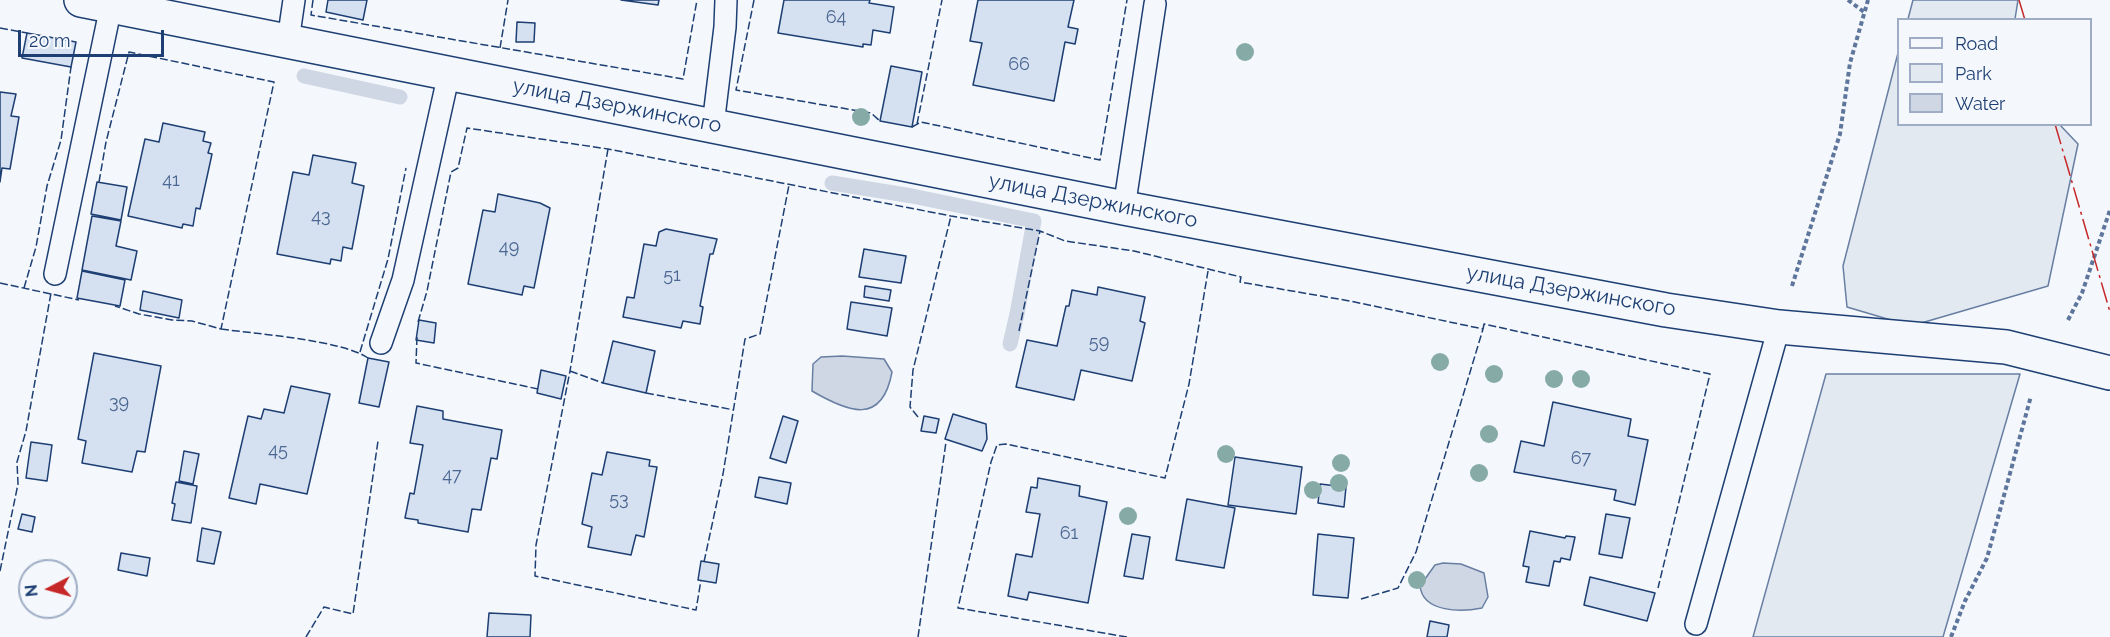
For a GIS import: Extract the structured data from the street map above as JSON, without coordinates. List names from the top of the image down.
{
  "streets": {
    "street": ["улица Дзержинского"]
  },
  "house_numbers": [
    "64",
    "66",
    "41",
    "43",
    "49",
    "51",
    "59",
    "39",
    "45",
    "67",
    "47",
    "53",
    "61"
  ],
  "legend": ["Road", "Park", "Water"],
  "scale_bar": "20 m",
  "north": "left"
}
